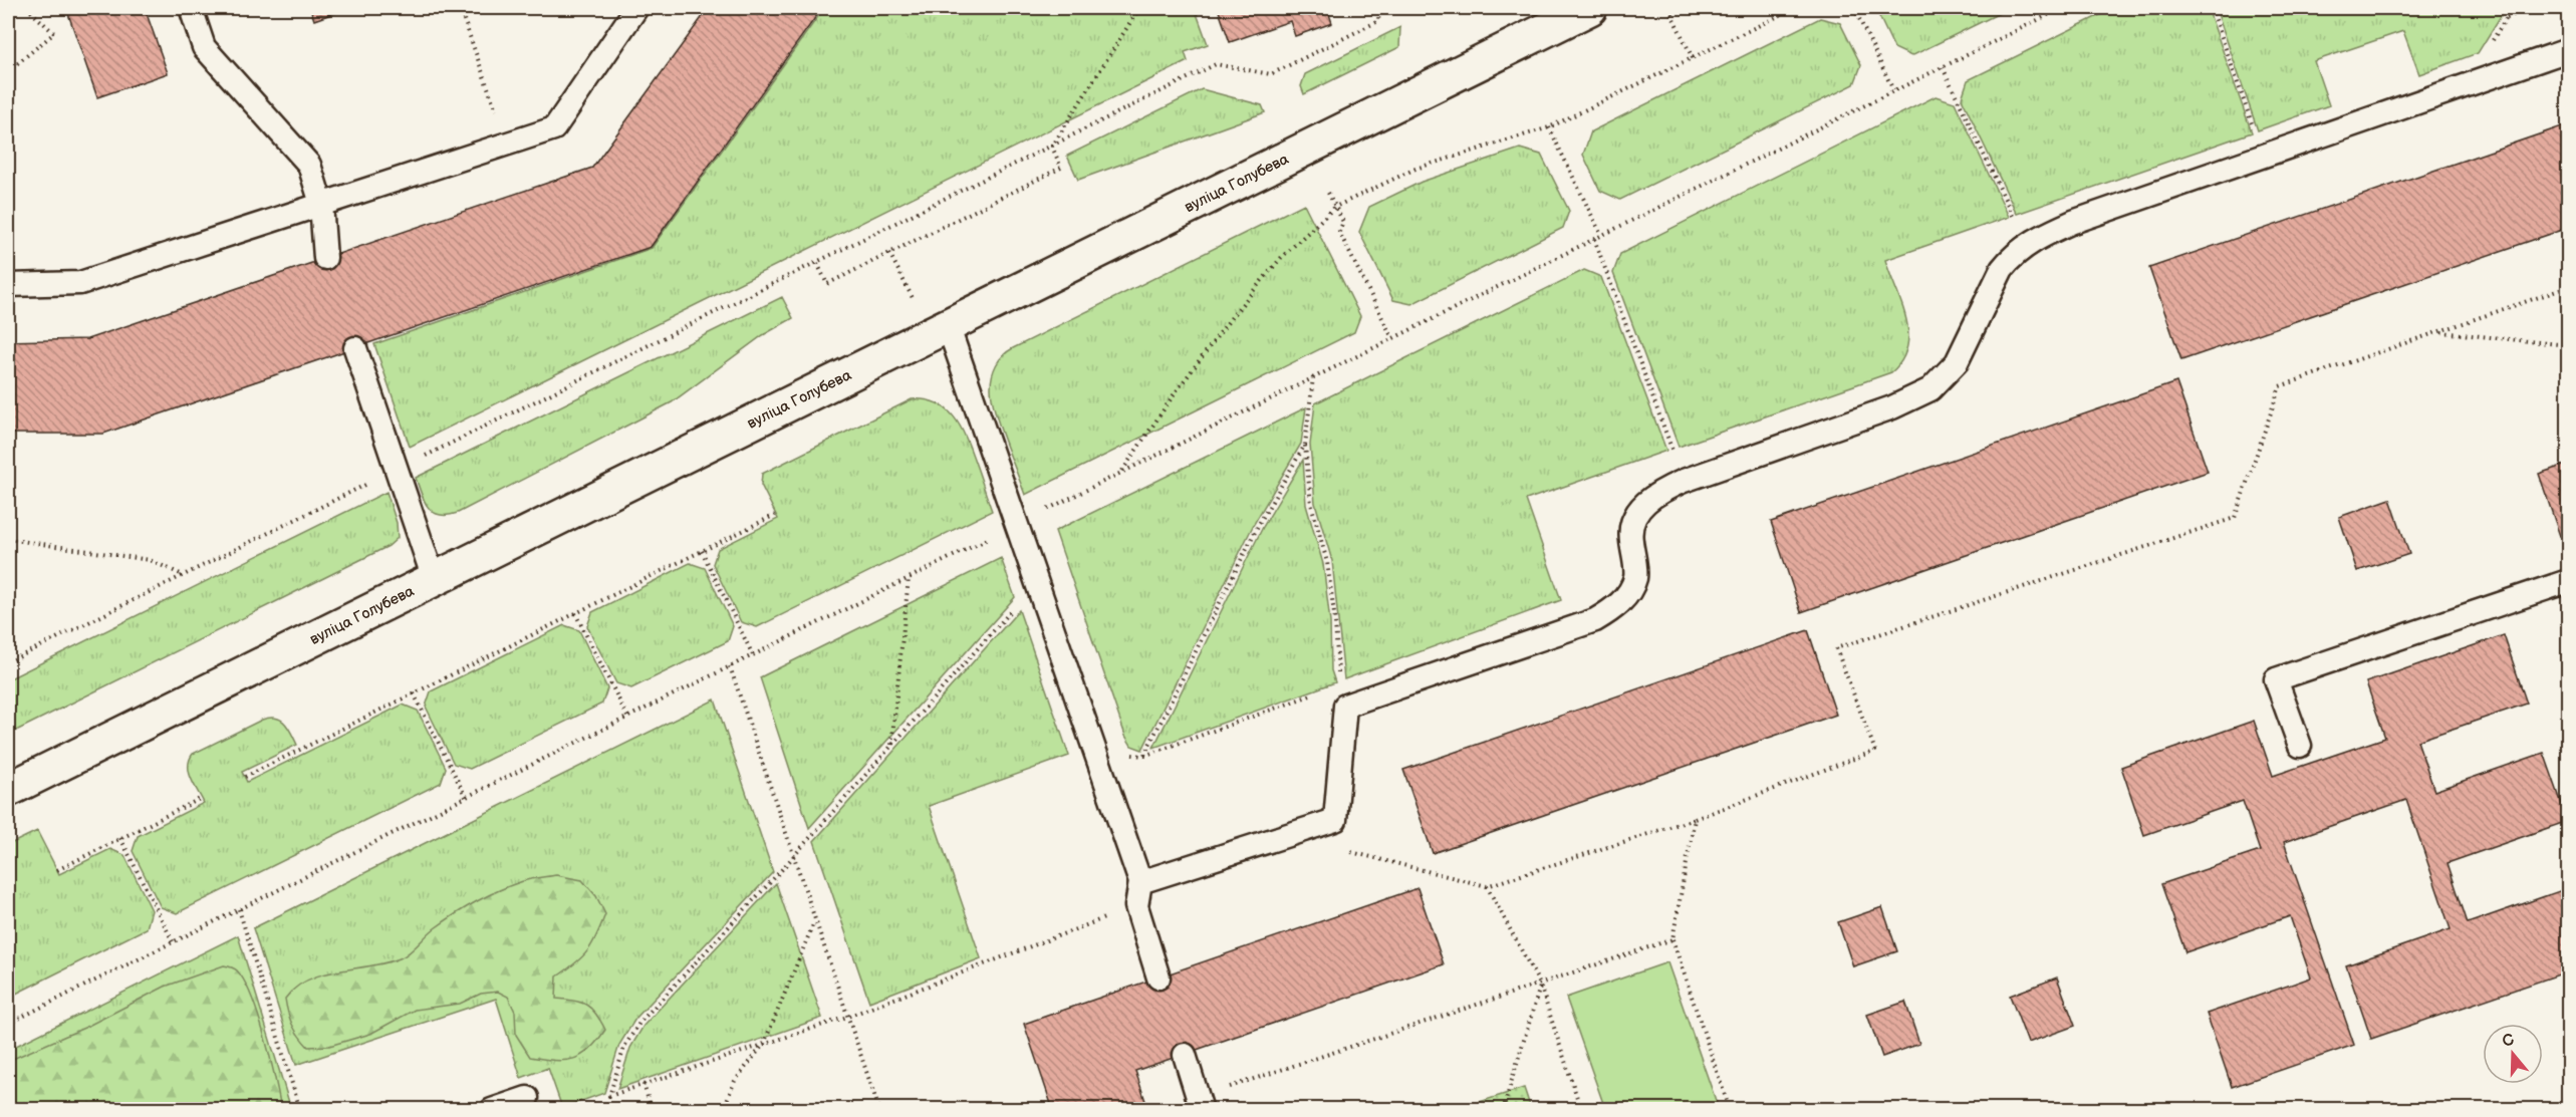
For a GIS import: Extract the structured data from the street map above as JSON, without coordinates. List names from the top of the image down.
{
  "streets": {
    "main road": ["вуліца Голубева"]
  },
  "north": "top"
}
